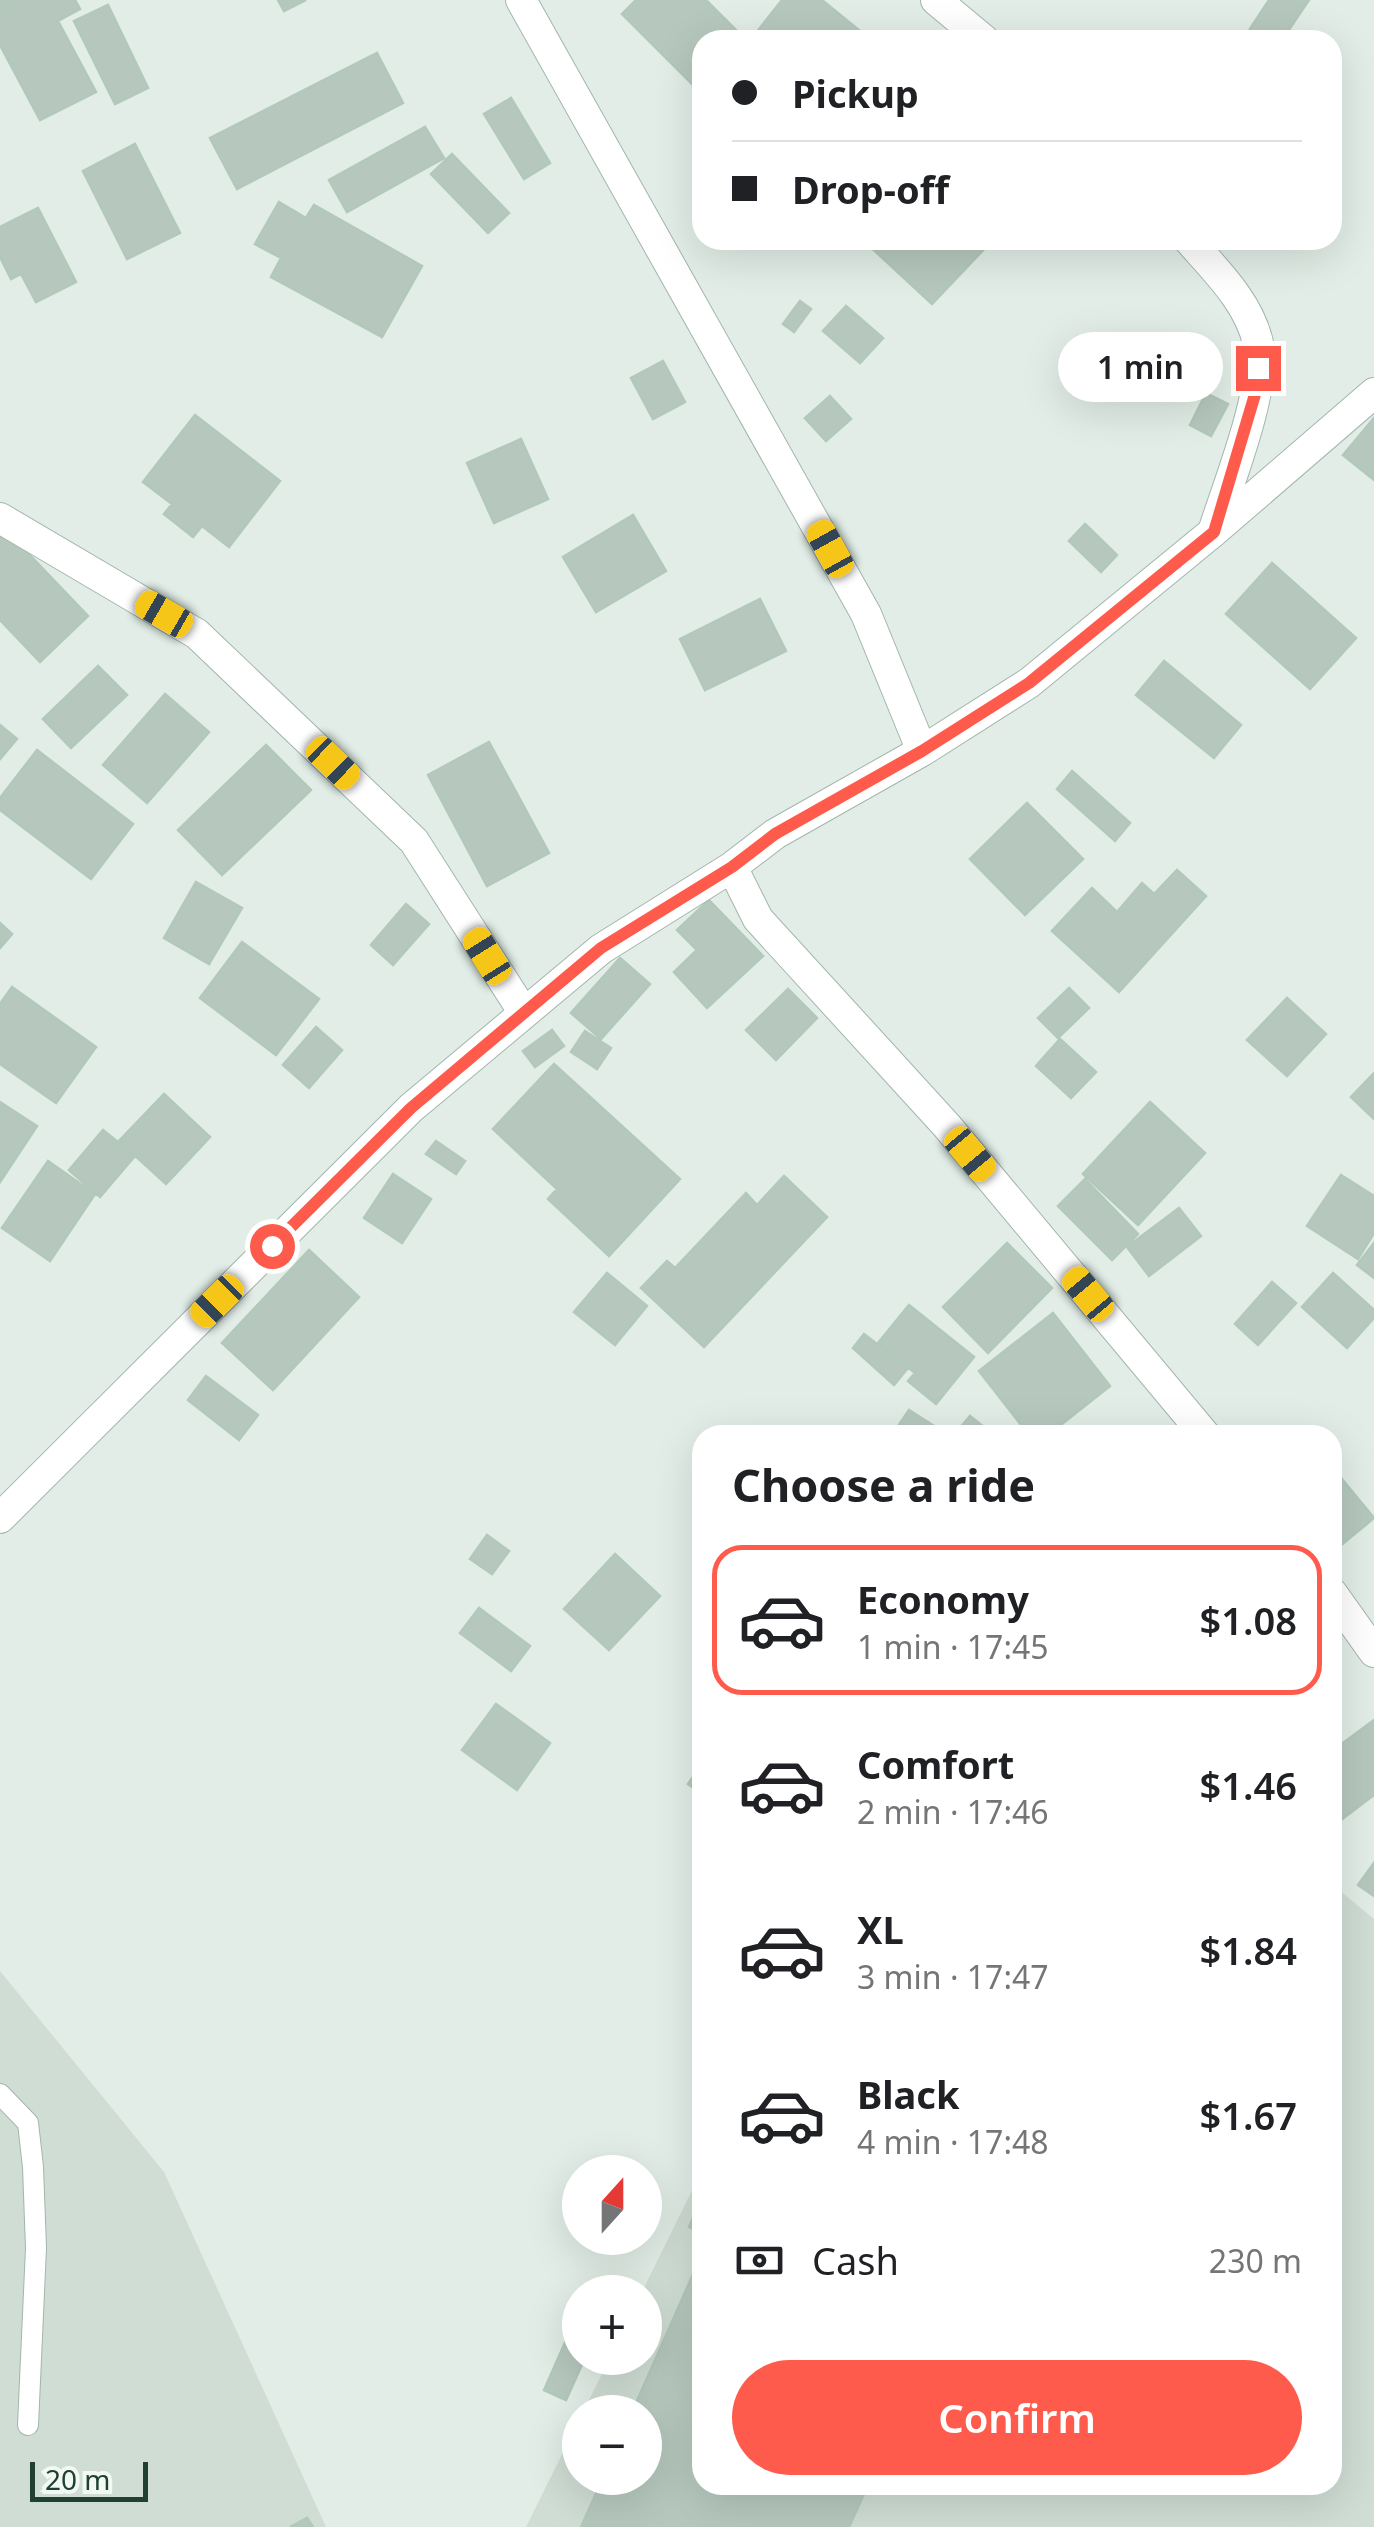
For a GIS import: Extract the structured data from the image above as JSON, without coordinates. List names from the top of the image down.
{
  "scale_bar": "20 m",
  "north": "top",
  "page": {
    "banner": ["Pickup", "Drop-off"],
    "bubble": "1 min",
    "heading": "Choose a ride",
    "list": [
      {
        "name": "Economy",
        "note": "1 min · 17:45",
        "value": "$1.08"
      },
      {
        "name": "Comfort",
        "note": "2 min · 17:46",
        "value": "$1.46"
      },
      {
        "name": "XL",
        "note": "3 min · 17:47",
        "value": "$1.84"
      },
      {
        "name": "Black",
        "note": "4 min · 17:48",
        "value": "$1.67"
      }
    ],
    "map_buttons": ["+", "−"],
    "pay": ["Cash", "230 m"],
    "buttons": "Confirm",
    "scale": "20 m"
  }
}
